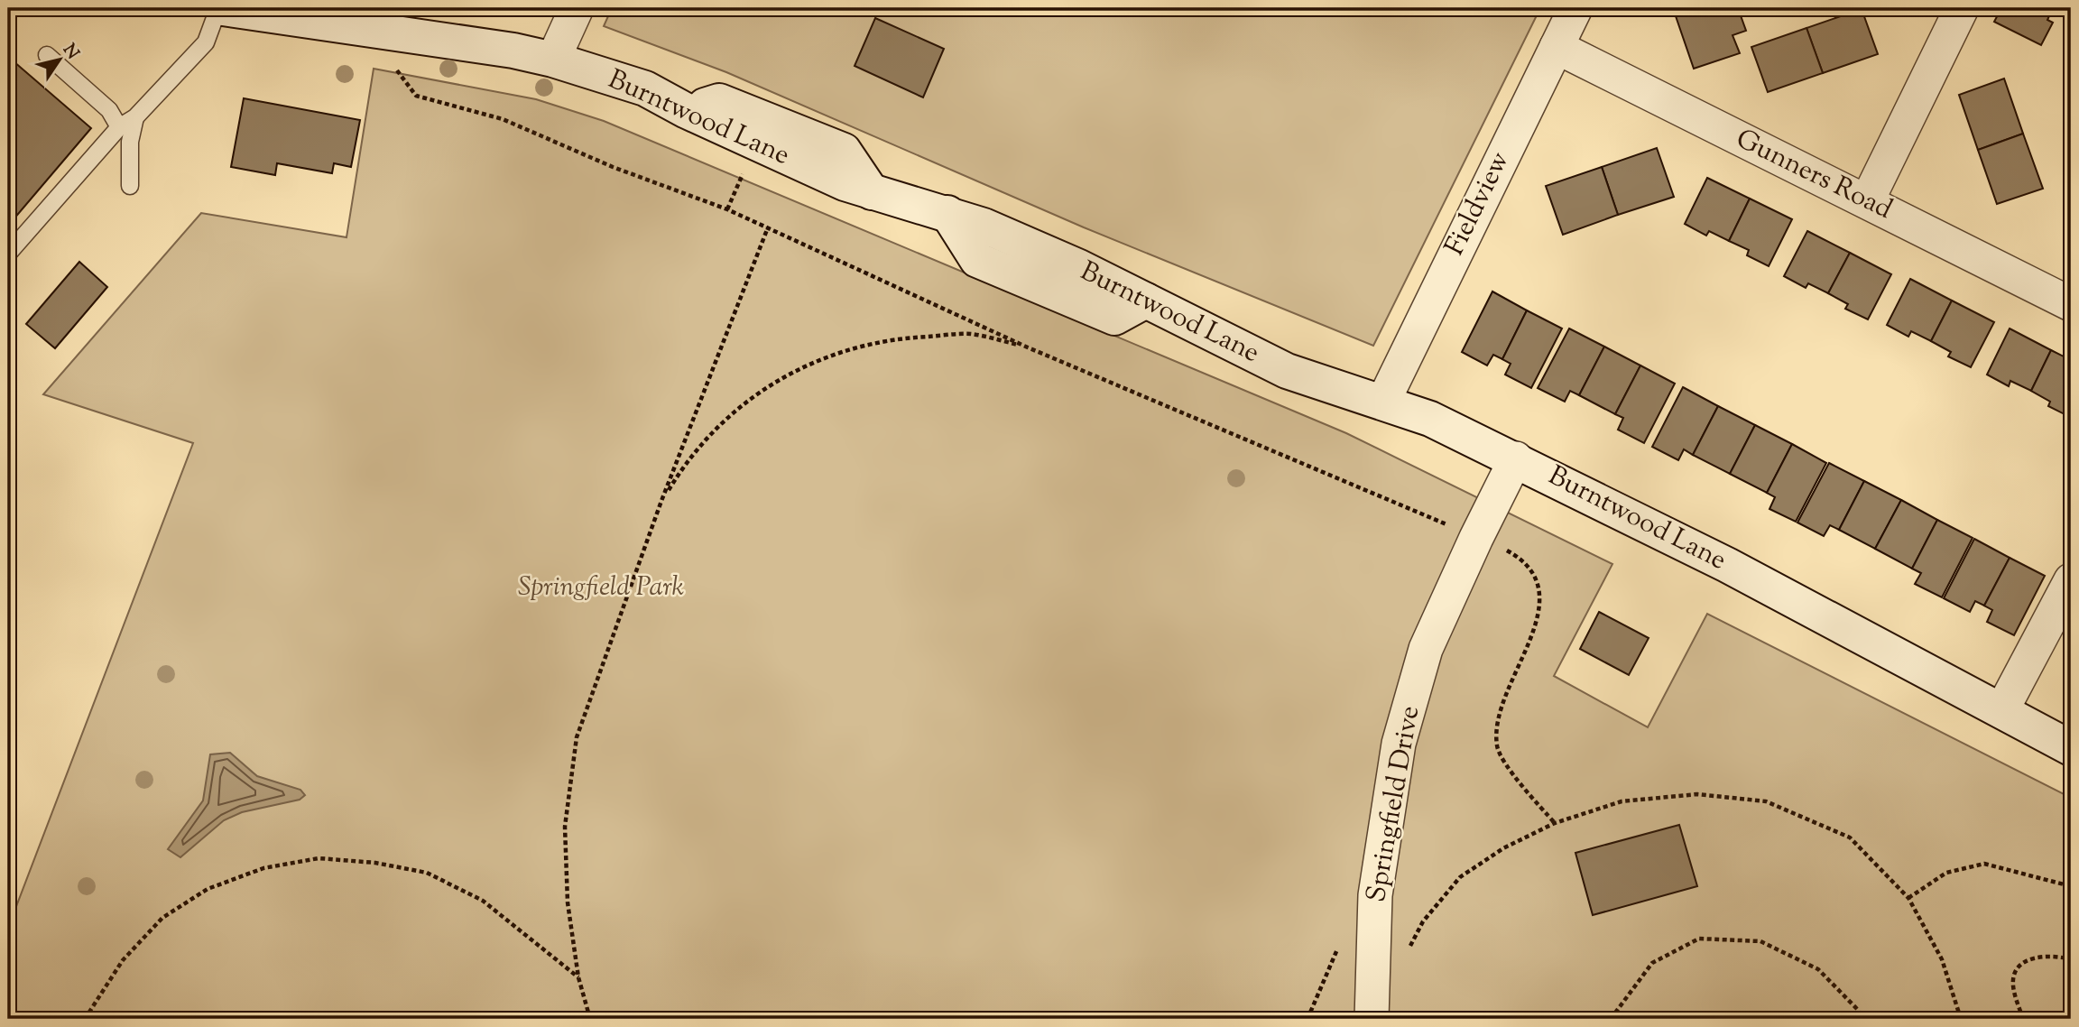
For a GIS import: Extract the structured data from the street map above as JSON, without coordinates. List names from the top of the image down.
{
  "streets": {
    "main road": ["Burntwood Lane"],
    "street": ["Gunners Road", "Fieldview", "Springfield Drive"]
  },
  "crossings": [
    ["Burntwood Lane", "Fieldview"],
    ["Burntwood Lane", "Springfield Drive"],
    ["Gunners Road", "Fieldview"]
  ],
  "parks": ["Springfield Park"],
  "north": "top right"
}
